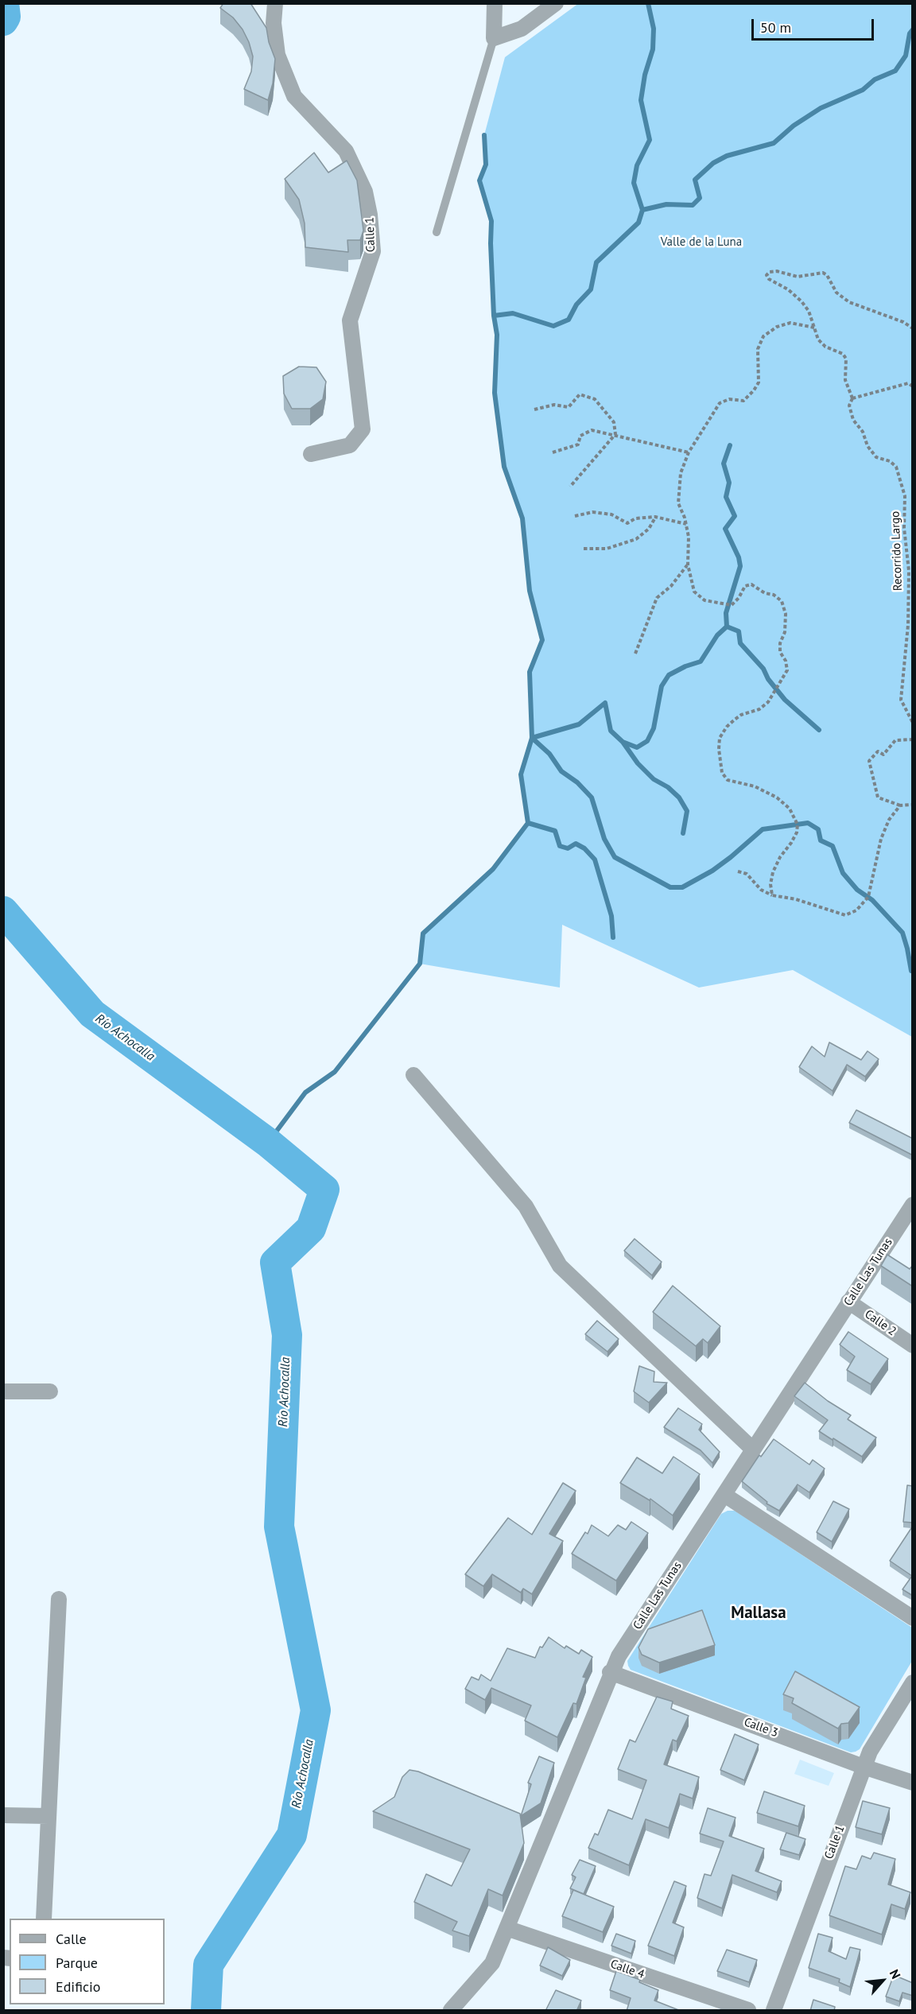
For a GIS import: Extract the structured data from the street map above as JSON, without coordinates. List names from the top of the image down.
{
  "streets": {
    "street": [
      "Calle 1",
      "Calle Las Tunas",
      "Calle 2",
      "Calle 3",
      "Calle 4"
    ],
    "path": ["Recorrido Largo"]
  },
  "crossings": [
    ["Calle 1", "Calle 3"],
    ["Calle Las Tunas", "Calle 2"],
    ["Calle Las Tunas", "Calle 3"],
    ["Calle Las Tunas", "Calle 4"]
  ],
  "districts": ["Mallasa"],
  "water": ["Río Achocalla"],
  "parks": ["Valle de la Luna"],
  "legend": ["Calle", "Parque", "Edificio"],
  "scale_bar": "50 m",
  "north": "top right"
}
